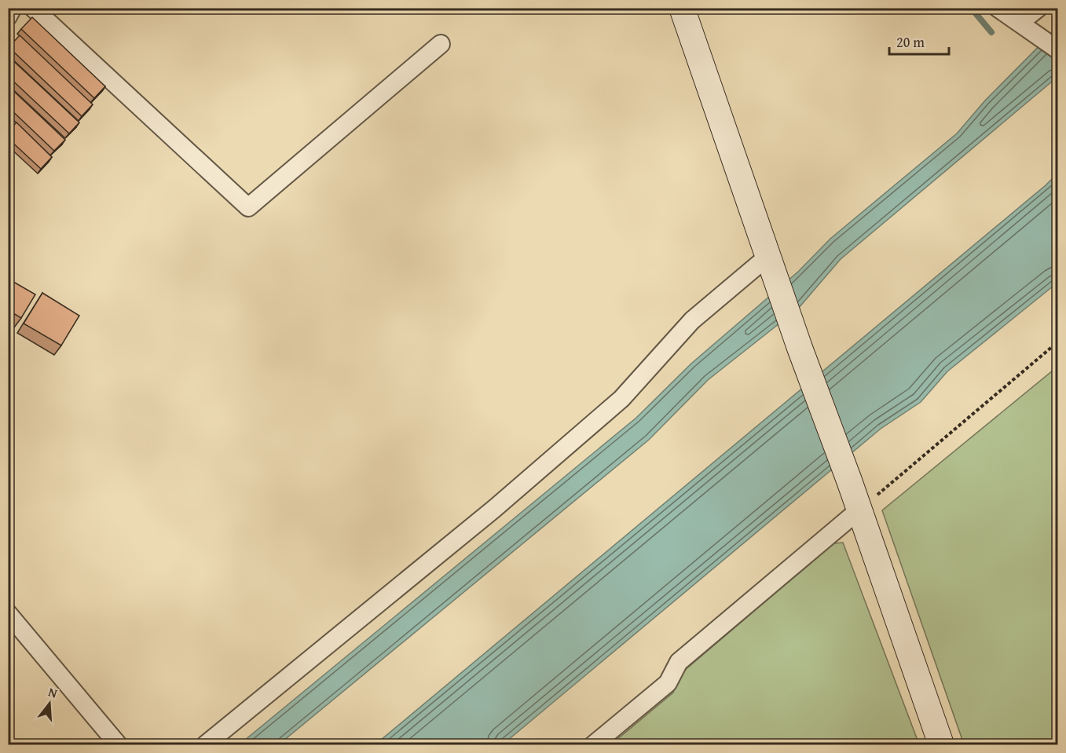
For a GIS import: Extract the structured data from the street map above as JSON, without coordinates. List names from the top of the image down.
{
  "scale_bar": "20 m",
  "north": "top"
}
